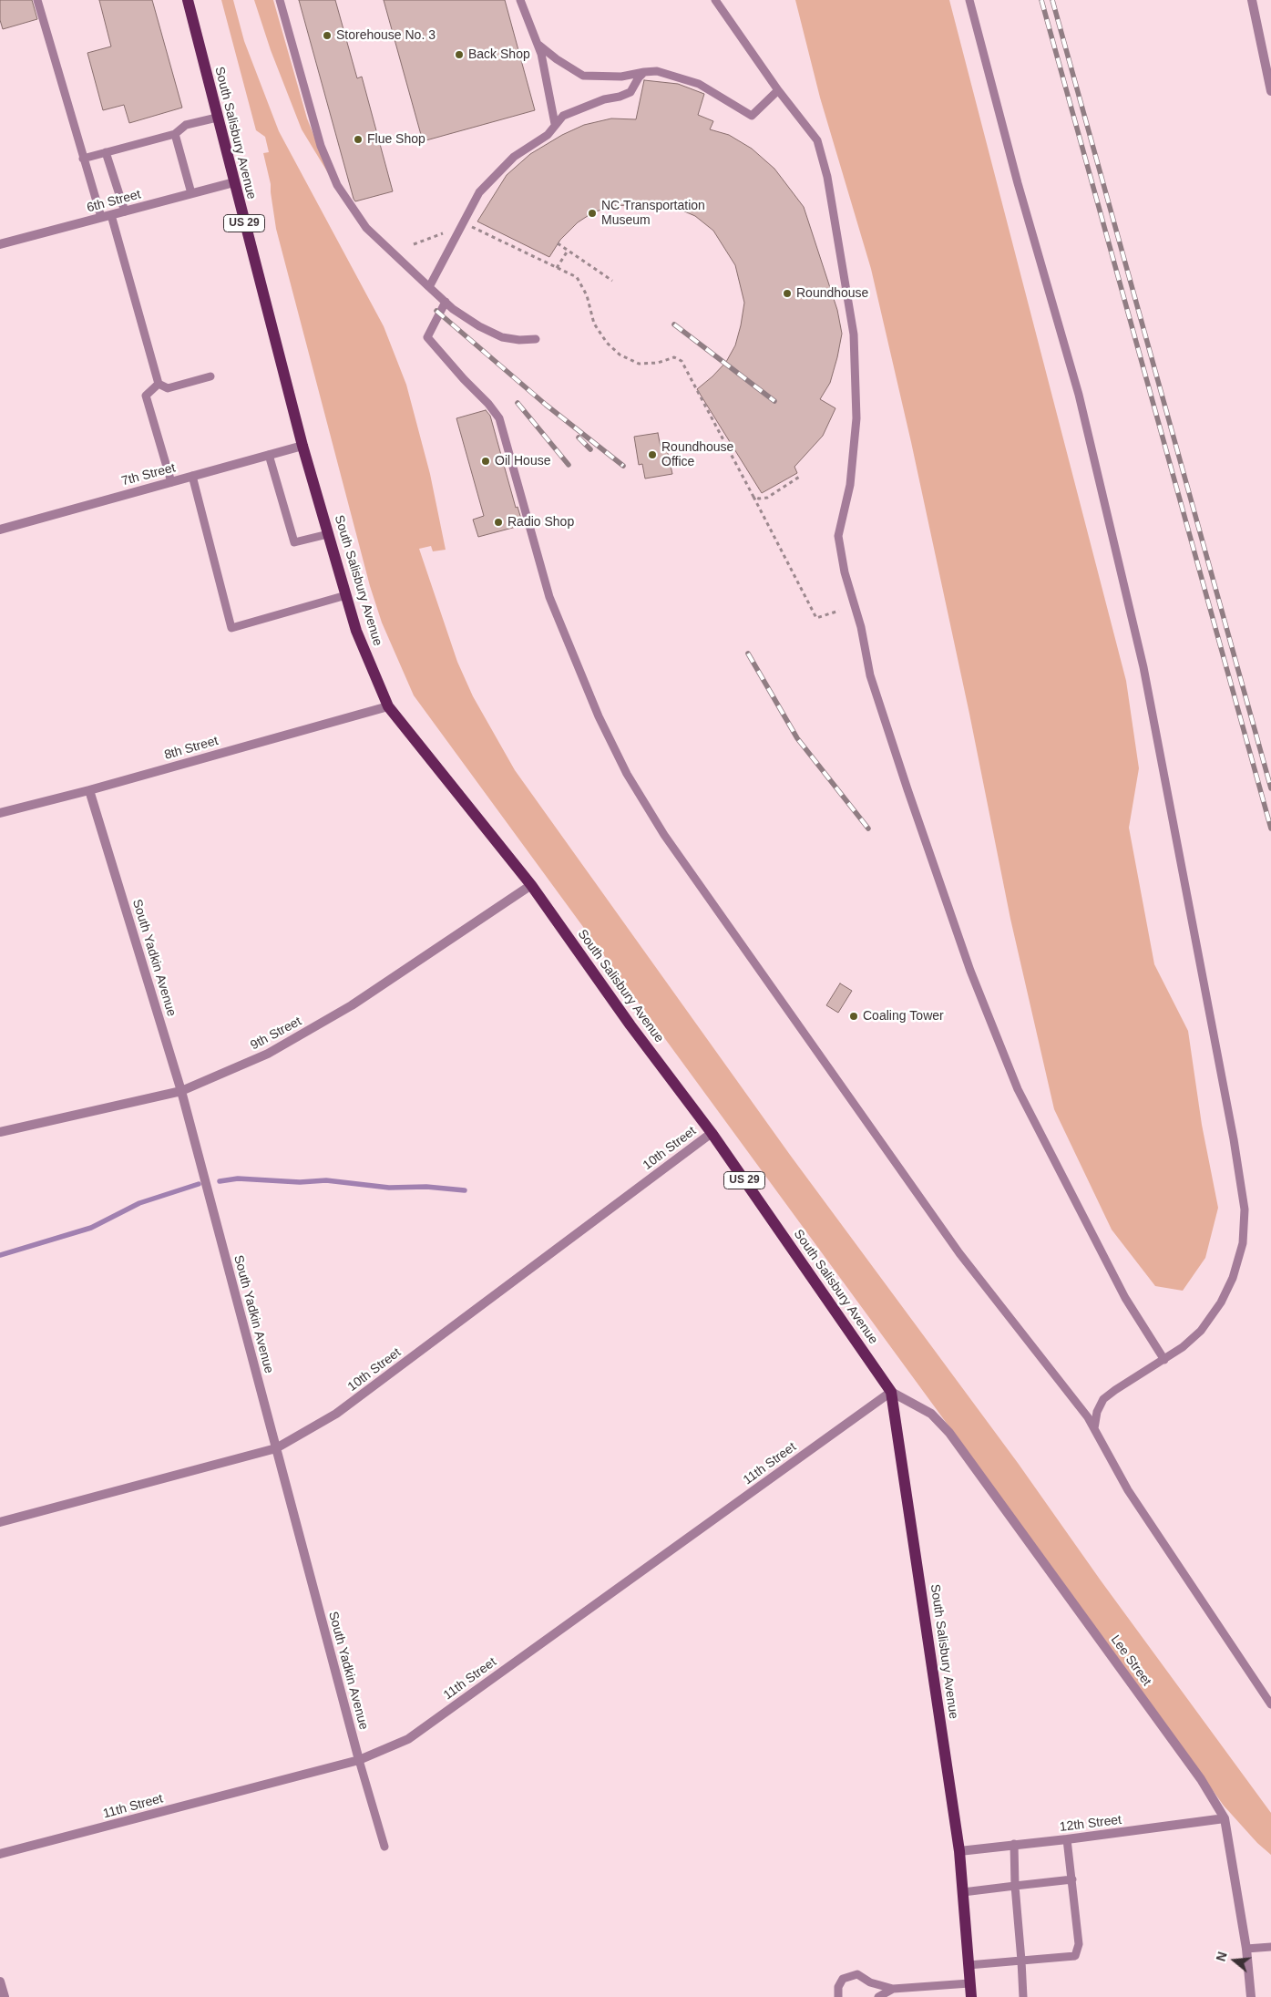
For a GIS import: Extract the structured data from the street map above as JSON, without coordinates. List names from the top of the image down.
{
  "streets": {
    "main road": ["South Salisbury Avenue", "US 29"],
    "street": [
      "6th Street",
      "7th Street",
      "8th Street",
      "South Yadkin Avenue",
      "9th Street",
      "10th Street",
      "11th Street",
      "Lee Street",
      "12th Street"
    ]
  },
  "crossings": [
    ["South Salisbury Avenue", "6th Street"],
    ["South Salisbury Avenue", "7th Street"],
    ["South Salisbury Avenue", "8th Street"],
    ["South Salisbury Avenue", "9th Street"],
    ["South Salisbury Avenue", "10th Street"],
    ["South Salisbury Avenue", "11th Street"],
    ["South Salisbury Avenue", "Lee Street"],
    ["South Salisbury Avenue", "12th Street"],
    ["8th Street", "South Yadkin Avenue"],
    ["South Yadkin Avenue", "9th Street"],
    ["South Yadkin Avenue", "10th Street"],
    ["South Yadkin Avenue", "11th Street"],
    ["11th Street", "Lee Street"],
    ["Lee Street", "12th Street"]
  ],
  "places": [
    "Storehouse No. 3",
    "Back Shop",
    "Flue Shop",
    "NC Transportation Museum",
    "Roundhouse",
    "Roundhouse Office",
    "Oil House",
    "Radio Shop",
    "Coaling Tower"
  ],
  "north": "left"
}
